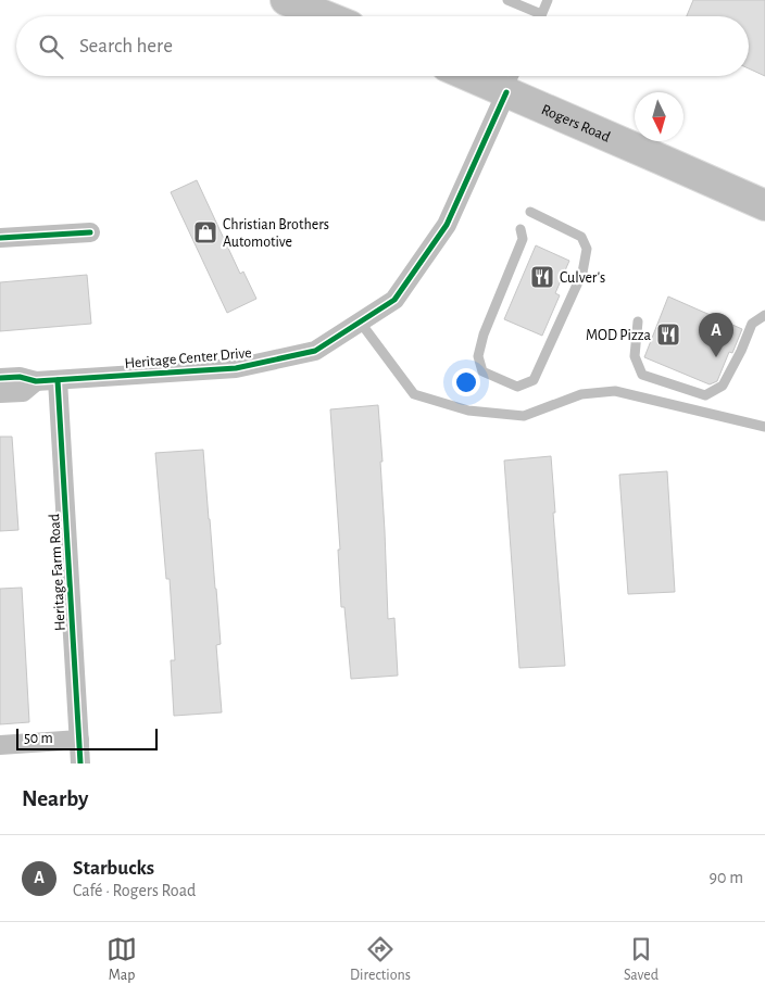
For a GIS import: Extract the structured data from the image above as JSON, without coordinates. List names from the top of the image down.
{
  "streets": {
    "main road": ["Rogers Road"],
    "street": ["Heritage Center Drive", "Heritage Farm Road"]
  },
  "crossings": [
    ["Rogers Road", "Heritage Center Drive"],
    ["Heritage Center Drive", "Heritage Farm Road"]
  ],
  "places": {
    "shop": ["Christian Brothers Automotive"],
    "restaurant": ["Culver's", "MOD Pizza"]
  },
  "scale_bar": "50 m",
  "north": "bottom",
  "page": {
    "search": "Search here",
    "pins": "A",
    "scale": "50 m",
    "heading": "Nearby",
    "list": [
      {
        "mark": "A",
        "name": "Starbucks",
        "note": "Café · Rogers Road",
        "value": "90 m"
      }
    ],
    "nav": ["Map", "Directions", "Saved"]
  }
}
